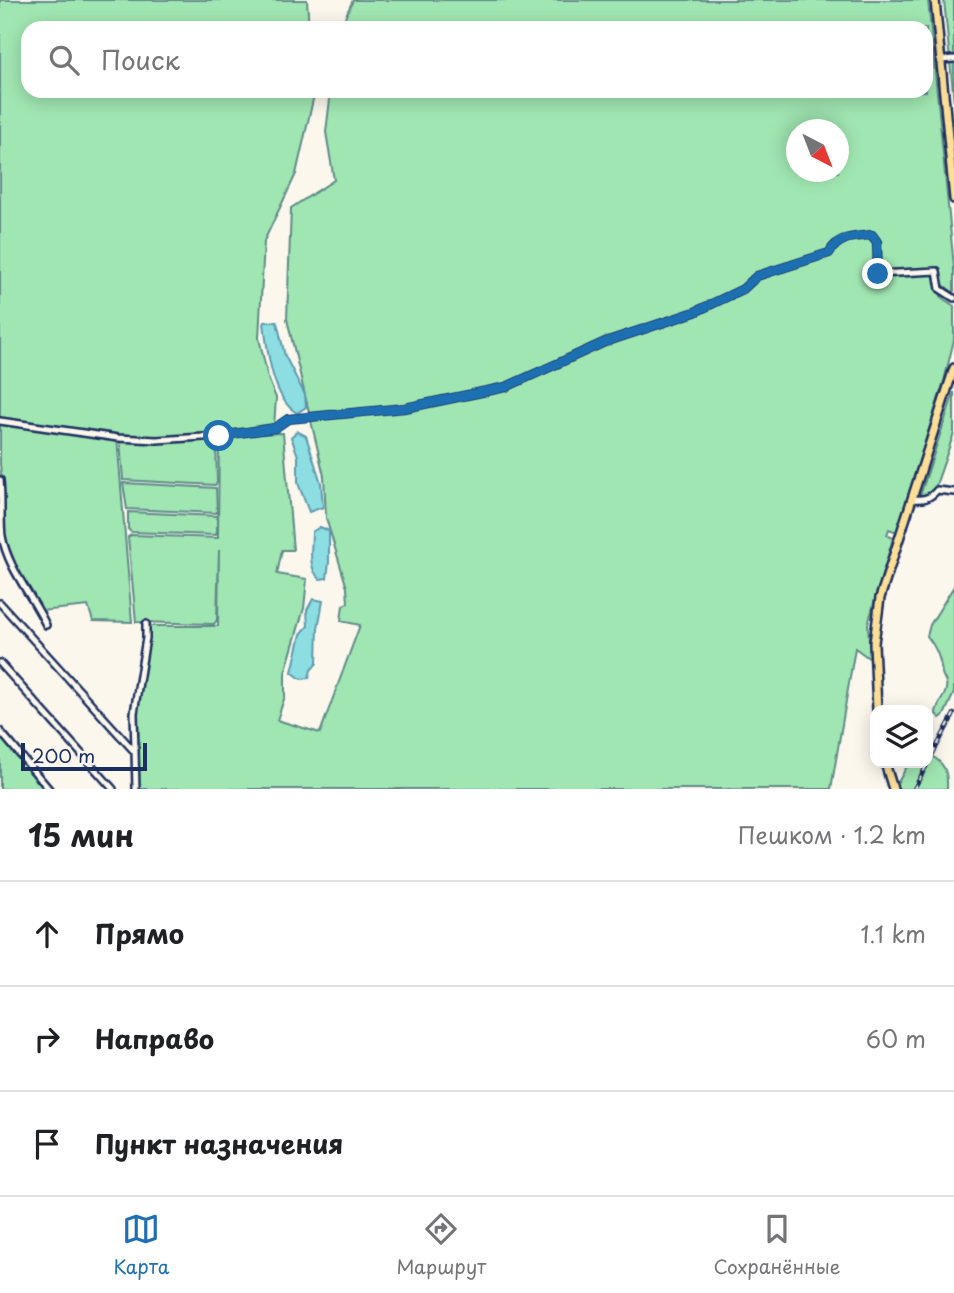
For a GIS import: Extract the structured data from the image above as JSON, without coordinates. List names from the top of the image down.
{
  "scale_bar": "200 m",
  "north": "bottom right",
  "page": {
    "search": "Поиск",
    "scale": "200 m",
    "heading": ["15 мин", "Пешком · 1.2 km"],
    "list": [
      ["Прямо", "1.1 km"],
      ["Направо", "60 m"],
      "Пункт назначения"
    ],
    "nav": ["Карта", "Маршрут", "Сохранённые"]
  }
}
